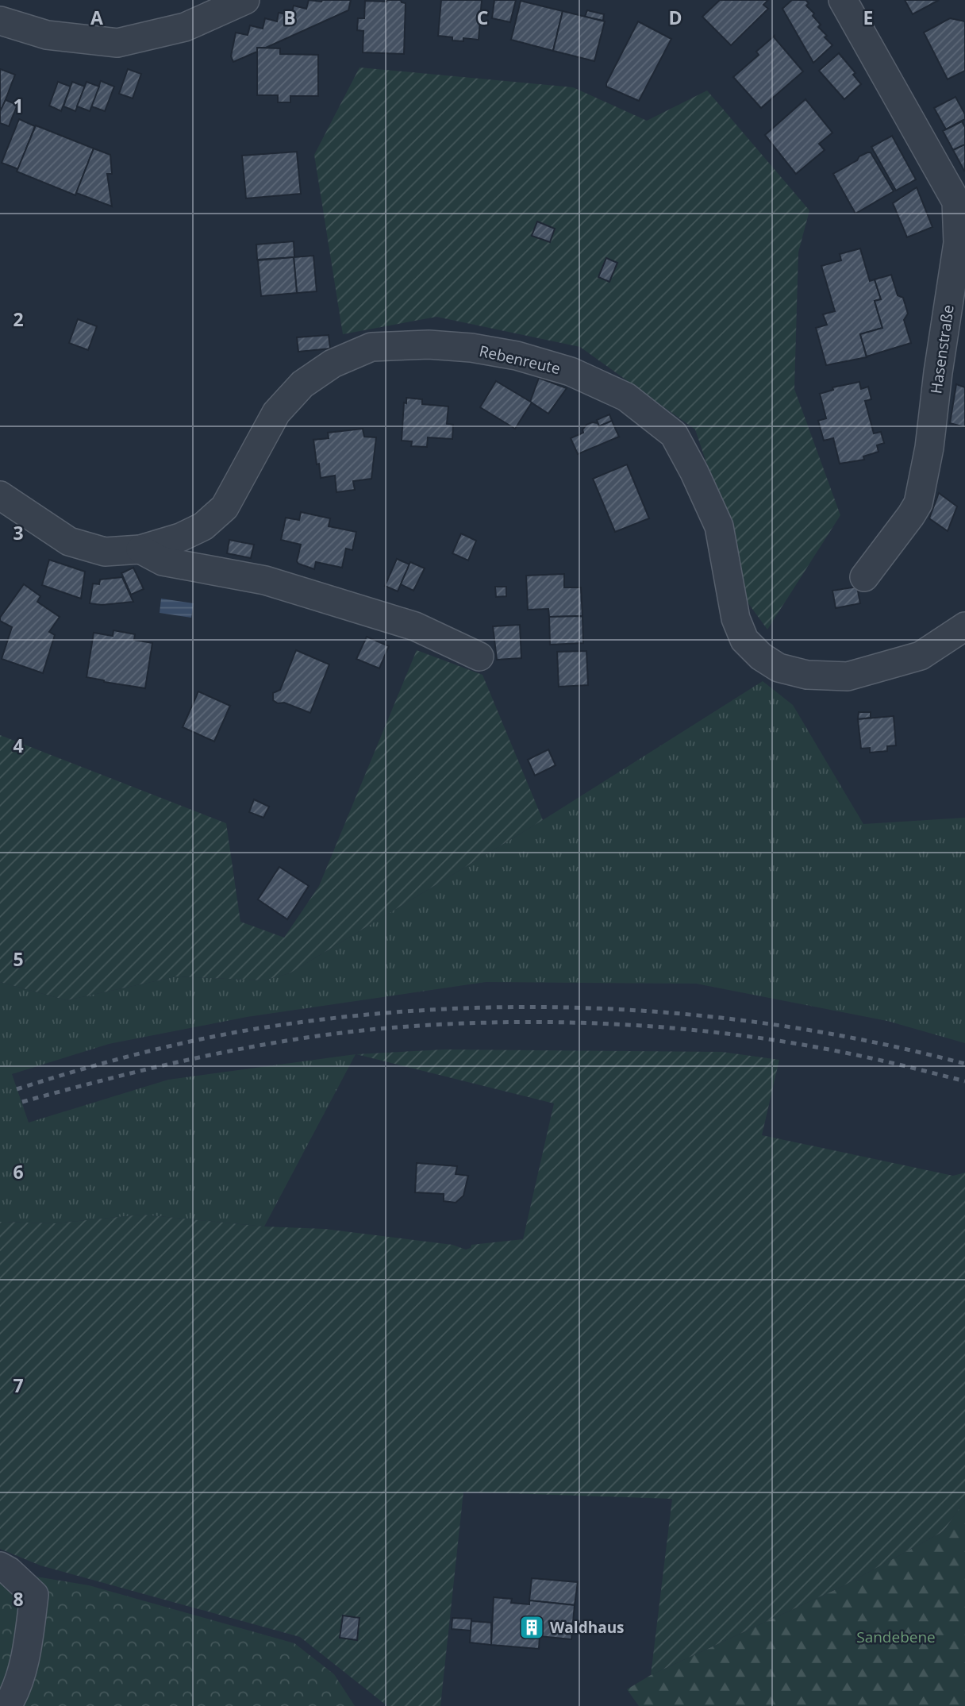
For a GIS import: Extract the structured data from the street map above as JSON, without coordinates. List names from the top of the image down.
{
  "streets": {
    "street": ["Hasenstraße", "Rebenreute"]
  },
  "parks": ["Sandebene"],
  "places": {
    "building": ["Waldhaus"]
  },
  "grid": {
    "columns": [
      "A",
      "B",
      "C",
      "D",
      "E"
    ],
    "rows": [
      "1",
      "2",
      "3",
      "4",
      "5",
      "6",
      "7",
      "8"
    ]
  }
}
